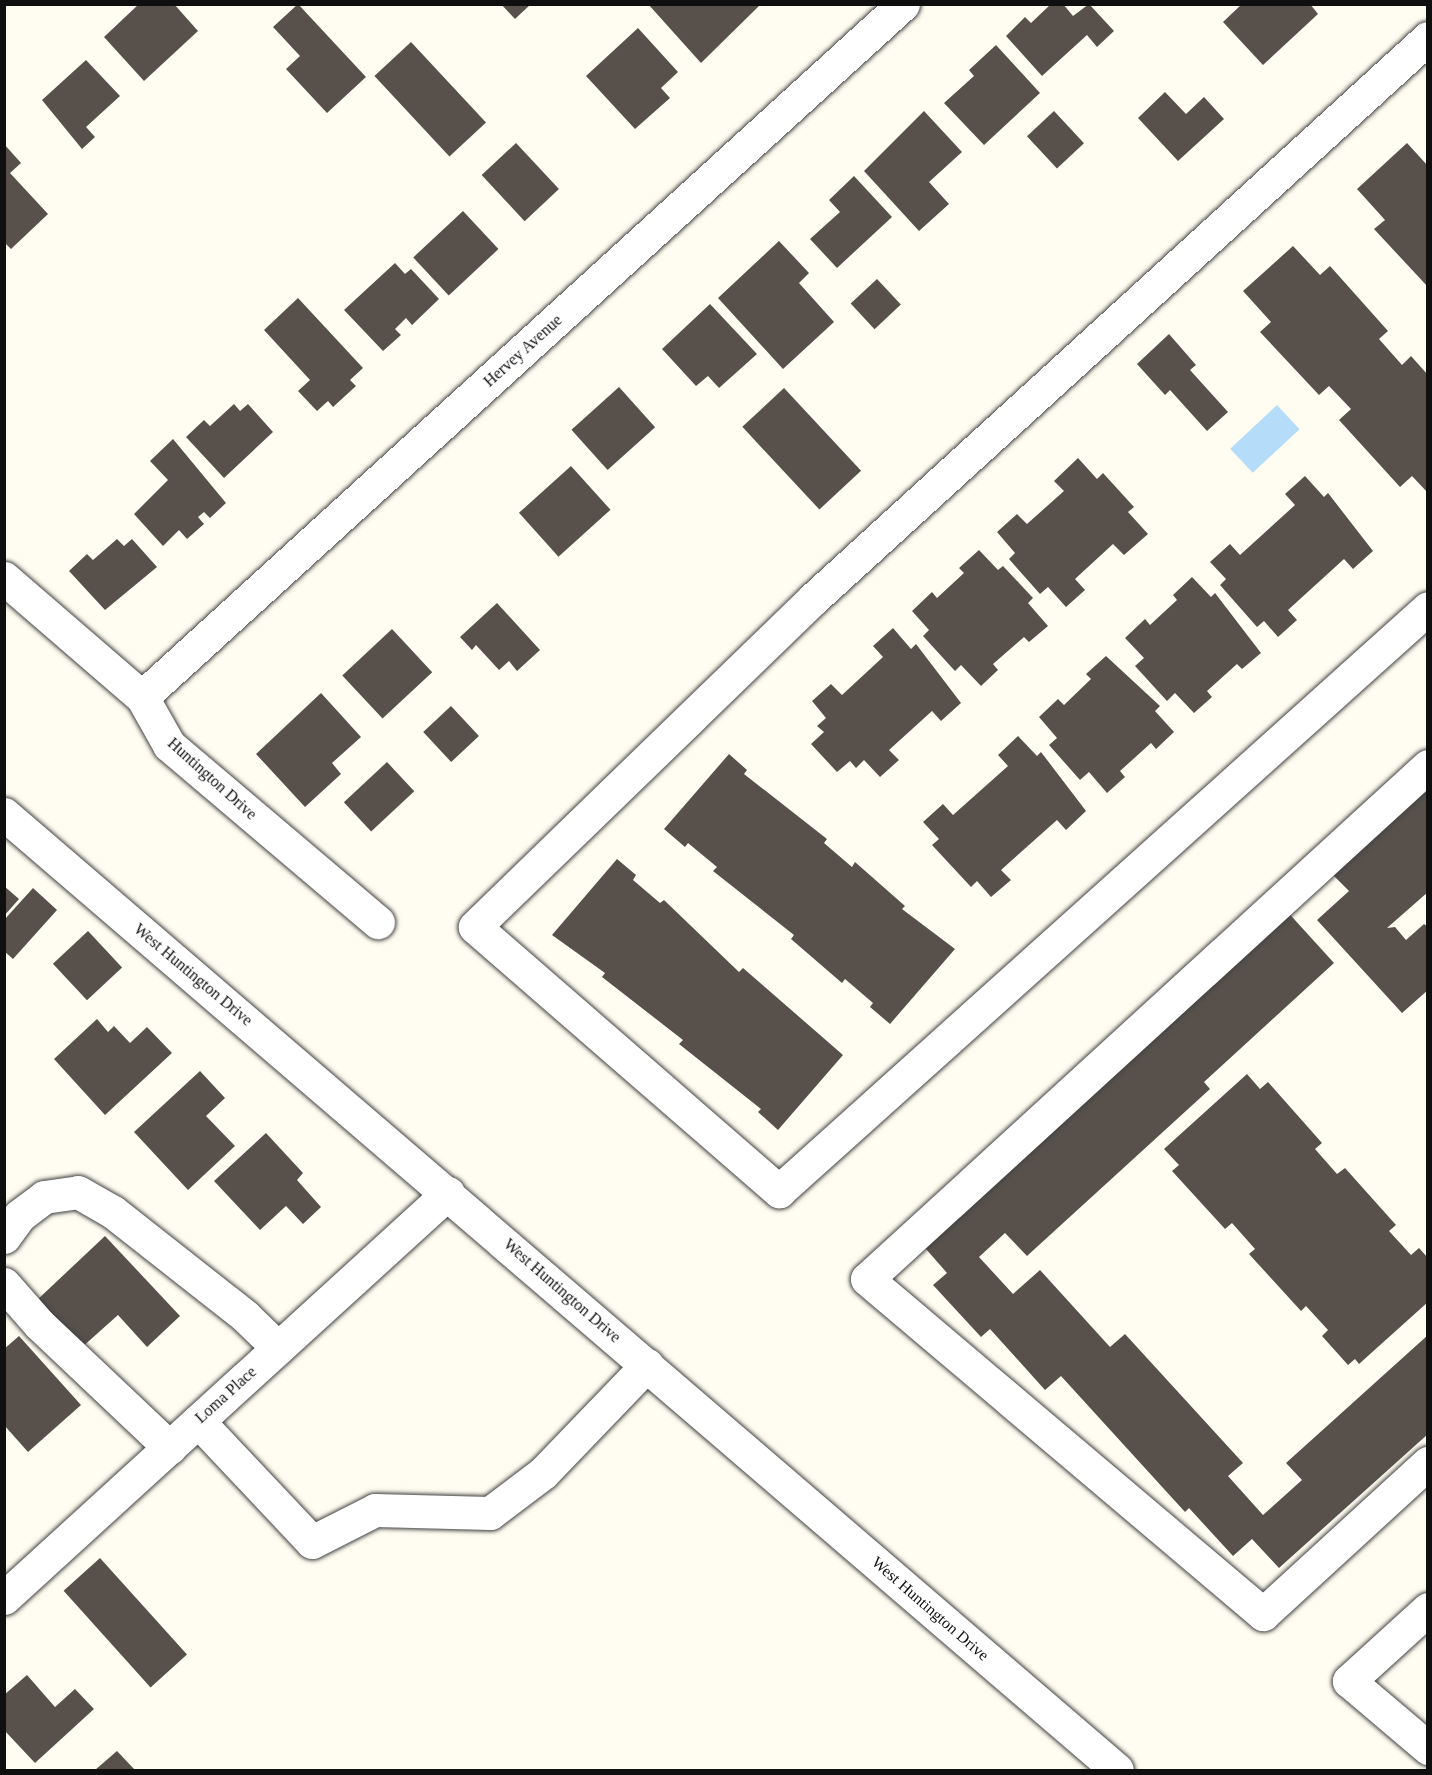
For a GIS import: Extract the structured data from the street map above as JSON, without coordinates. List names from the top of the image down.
{
  "streets": {
    "street": [
      "Hervey Avenue",
      "Huntington Drive",
      "West Huntington Drive",
      "Loma Place"
    ]
  },
  "crossings": [
    ["Hervey Avenue", "Huntington Drive"],
    ["West Huntington Drive", "Loma Place"]
  ]
}
